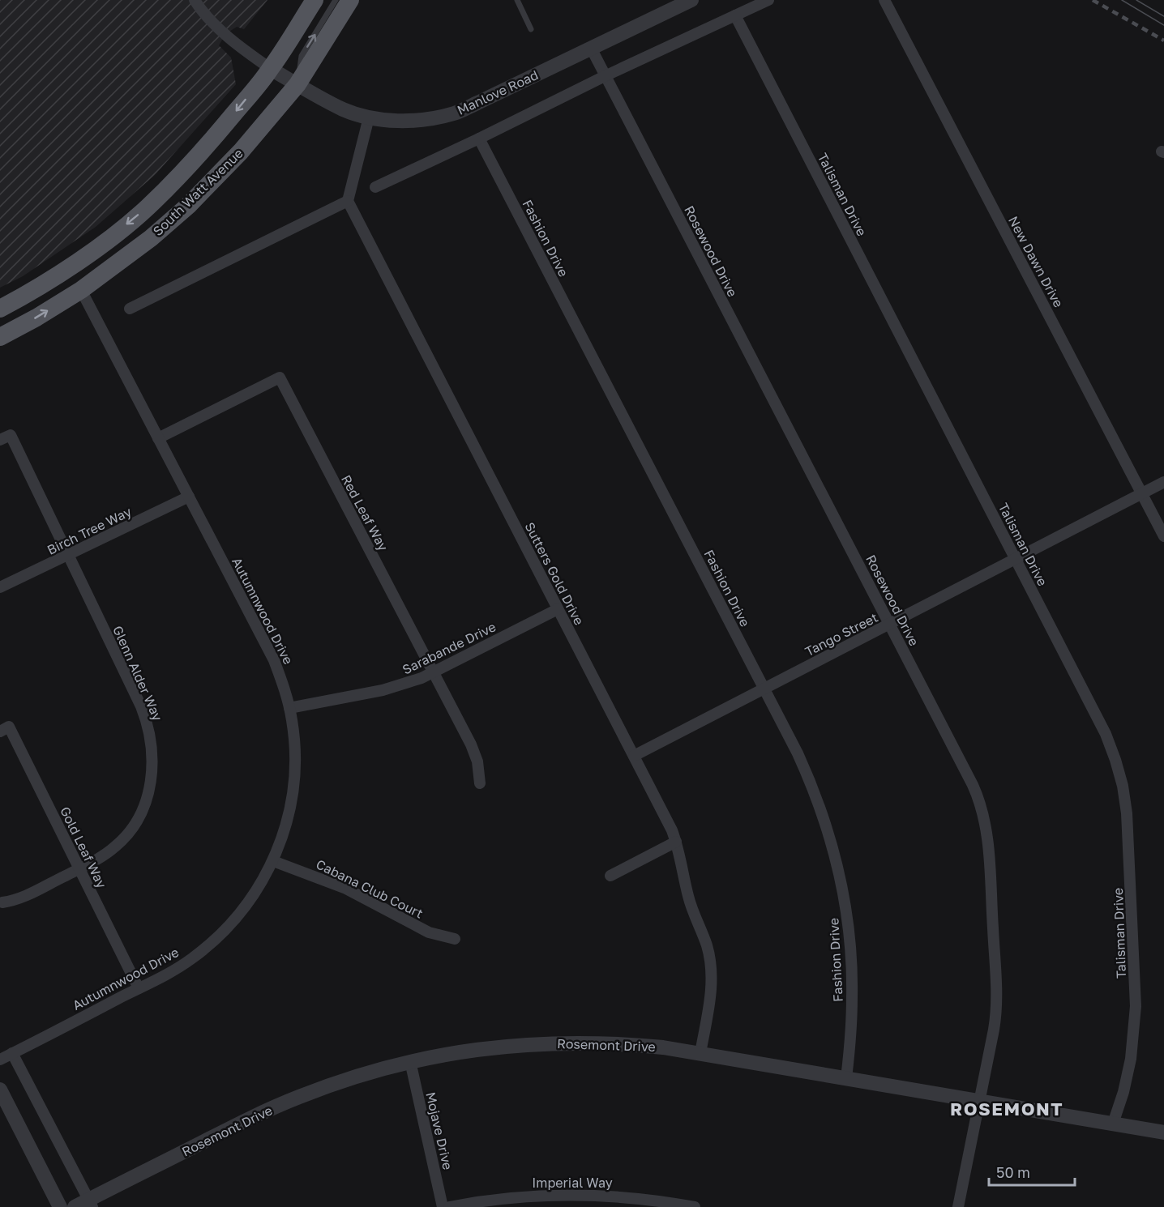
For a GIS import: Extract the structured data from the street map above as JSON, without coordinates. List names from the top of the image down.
{
  "streets": {
    "main road": ["South Watt Avenue"],
    "street": [
      "Manlove Road",
      "Talisman Drive",
      "Fashion Drive",
      "Rosewood Drive",
      "New Dawn Drive",
      "Red Leaf Way",
      "Birch Tree Way",
      "Sutters Gold Drive",
      "Autumnwood Drive",
      "Tango Street",
      "Sarabande Drive",
      "Glenn Alder Way",
      "Gold Leaf Way",
      "Cabana Club Court",
      "Rosemont Drive",
      "Mojave Drive",
      "Imperial Way"
    ]
  },
  "crossings": [
    ["Manlove Road", "South Watt Avenue"],
    ["Manlove Road", "Rosewood Drive"],
    ["South Watt Avenue", "Autumnwood Drive"],
    ["Talisman Drive", "Tango Street"],
    ["Talisman Drive", "Rosemont Drive"],
    ["Fashion Drive", "Tango Street"],
    ["Fashion Drive", "Rosemont Drive"],
    ["Rosewood Drive", "Tango Street"],
    ["Rosewood Drive", "Rosemont Drive"],
    ["New Dawn Drive", "Tango Street"],
    ["Red Leaf Way", "Autumnwood Drive"],
    ["Red Leaf Way", "Sarabande Drive"],
    ["Birch Tree Way", "Autumnwood Drive"],
    ["Birch Tree Way", "Glenn Alder Way"],
    ["Sutters Gold Drive", "Tango Street"],
    ["Sutters Gold Drive", "Sarabande Drive"],
    ["Sutters Gold Drive", "Rosemont Drive"],
    ["Autumnwood Drive", "Sarabande Drive"],
    ["Autumnwood Drive", "Gold Leaf Way"],
    ["Autumnwood Drive", "Cabana Club Court"],
    ["Glenn Alder Way", "Gold Leaf Way"],
    ["Rosemont Drive", "Mojave Drive"]
  ],
  "districts": ["ROSEMONT"],
  "scale_bar": "50 m"
}
